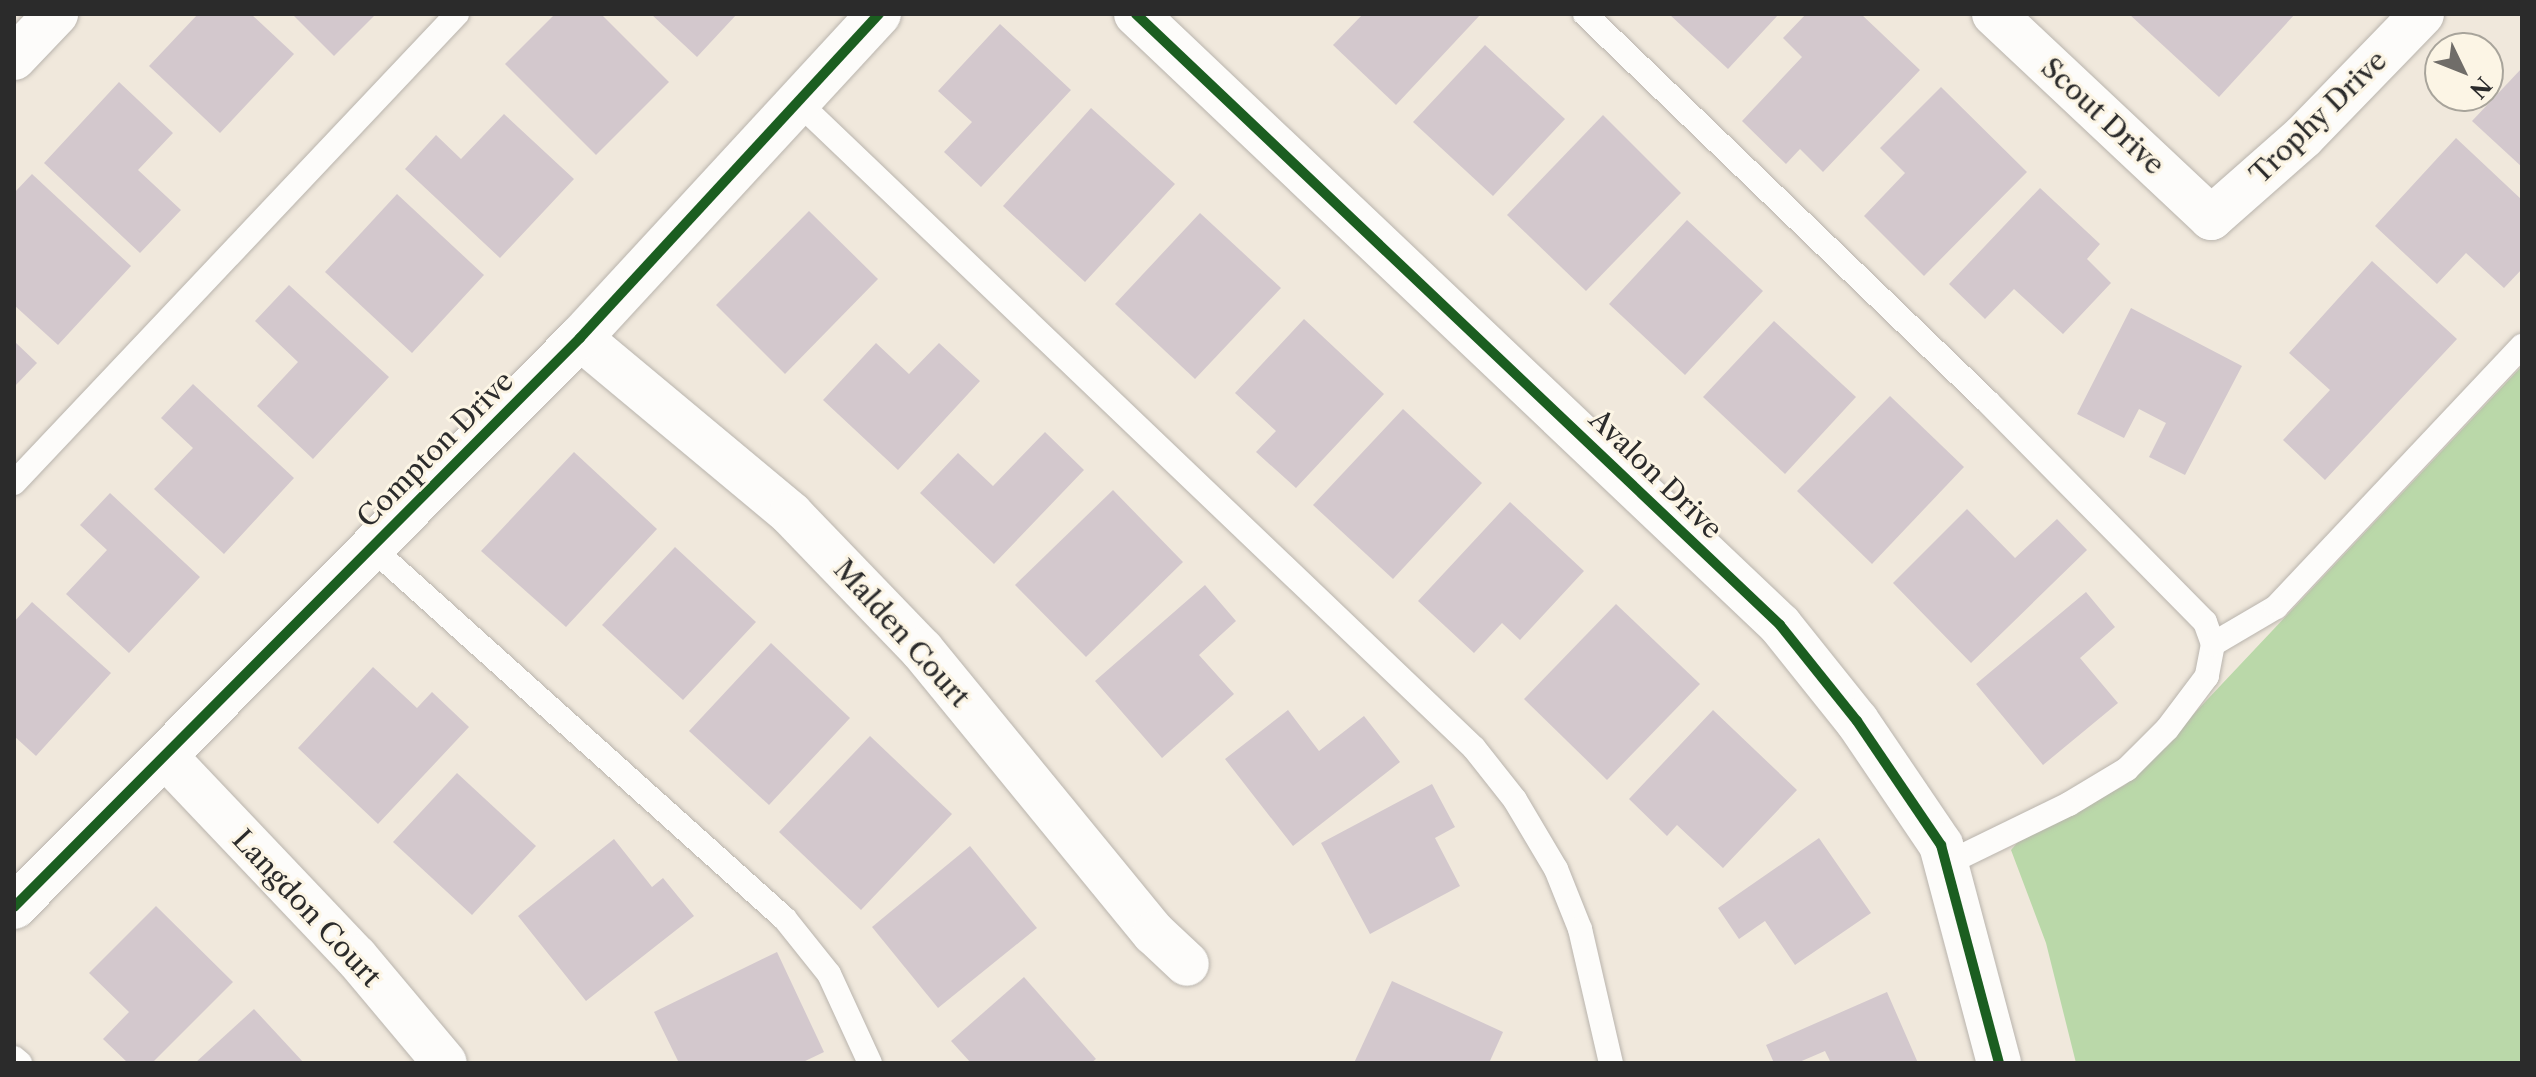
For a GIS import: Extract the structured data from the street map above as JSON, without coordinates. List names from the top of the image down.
{
  "streets": {
    "street": [
      "Scout Drive",
      "Trophy Drive",
      "Compton Drive",
      "Avalon Drive",
      "Malden Court",
      "Langdon Court"
    ]
  },
  "crossings": [
    ["Scout Drive", "Trophy Drive"],
    ["Compton Drive", "Malden Court"],
    ["Compton Drive", "Langdon Court"]
  ],
  "north": "bottom right"
}
